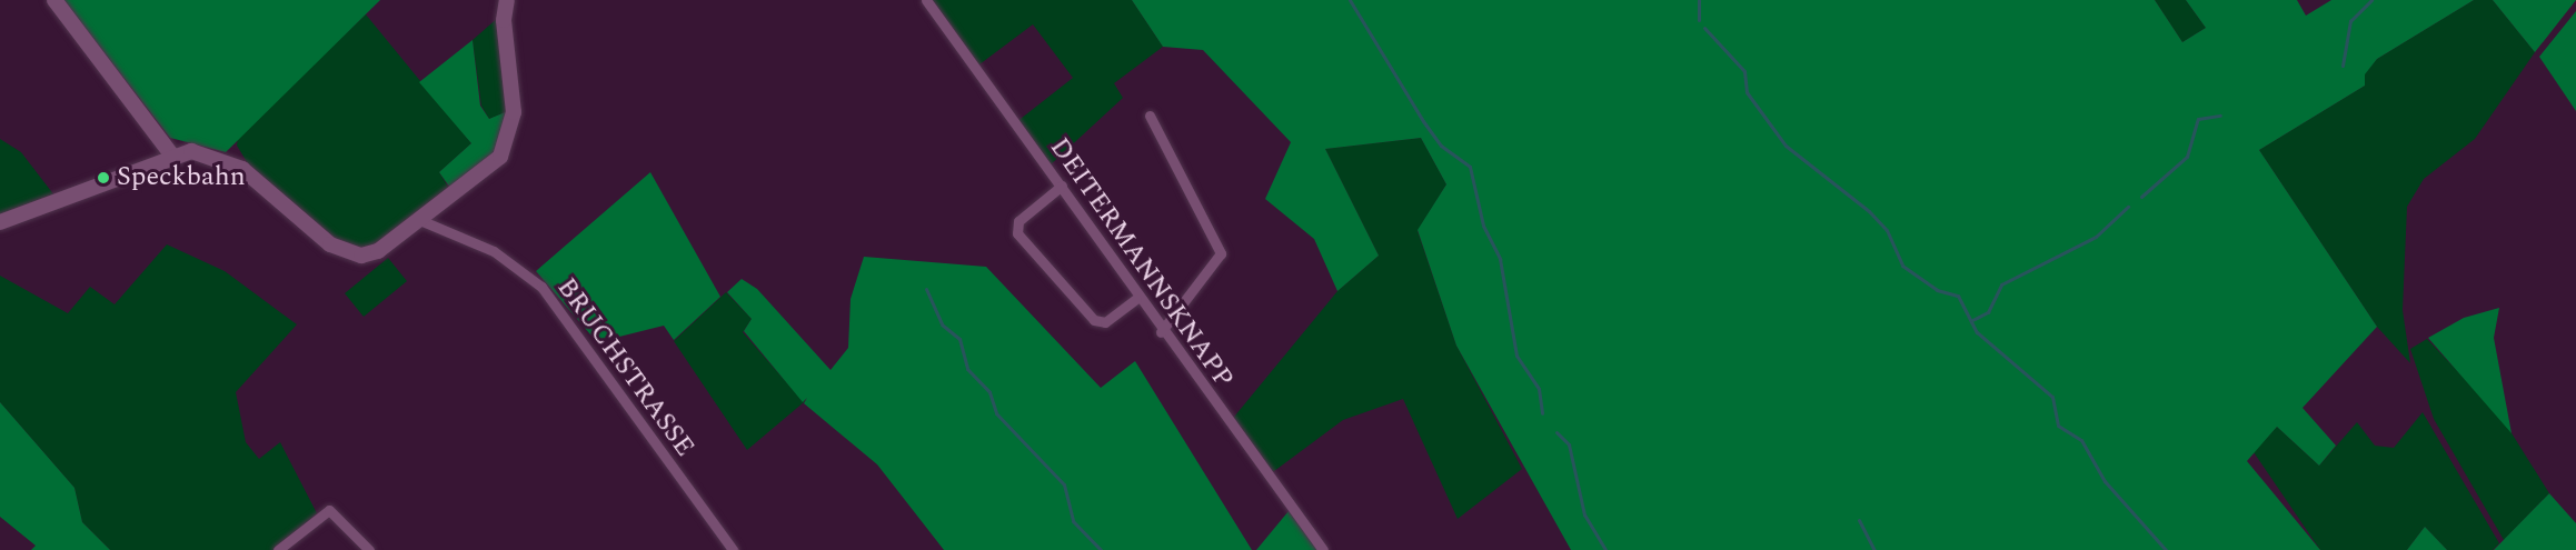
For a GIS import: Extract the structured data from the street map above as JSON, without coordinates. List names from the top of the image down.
{
  "streets": {
    "street": ["DEITERMANNSKNAPP", "BRUCHSTRASSE"]
  },
  "places": ["Speckbahn"]
}
